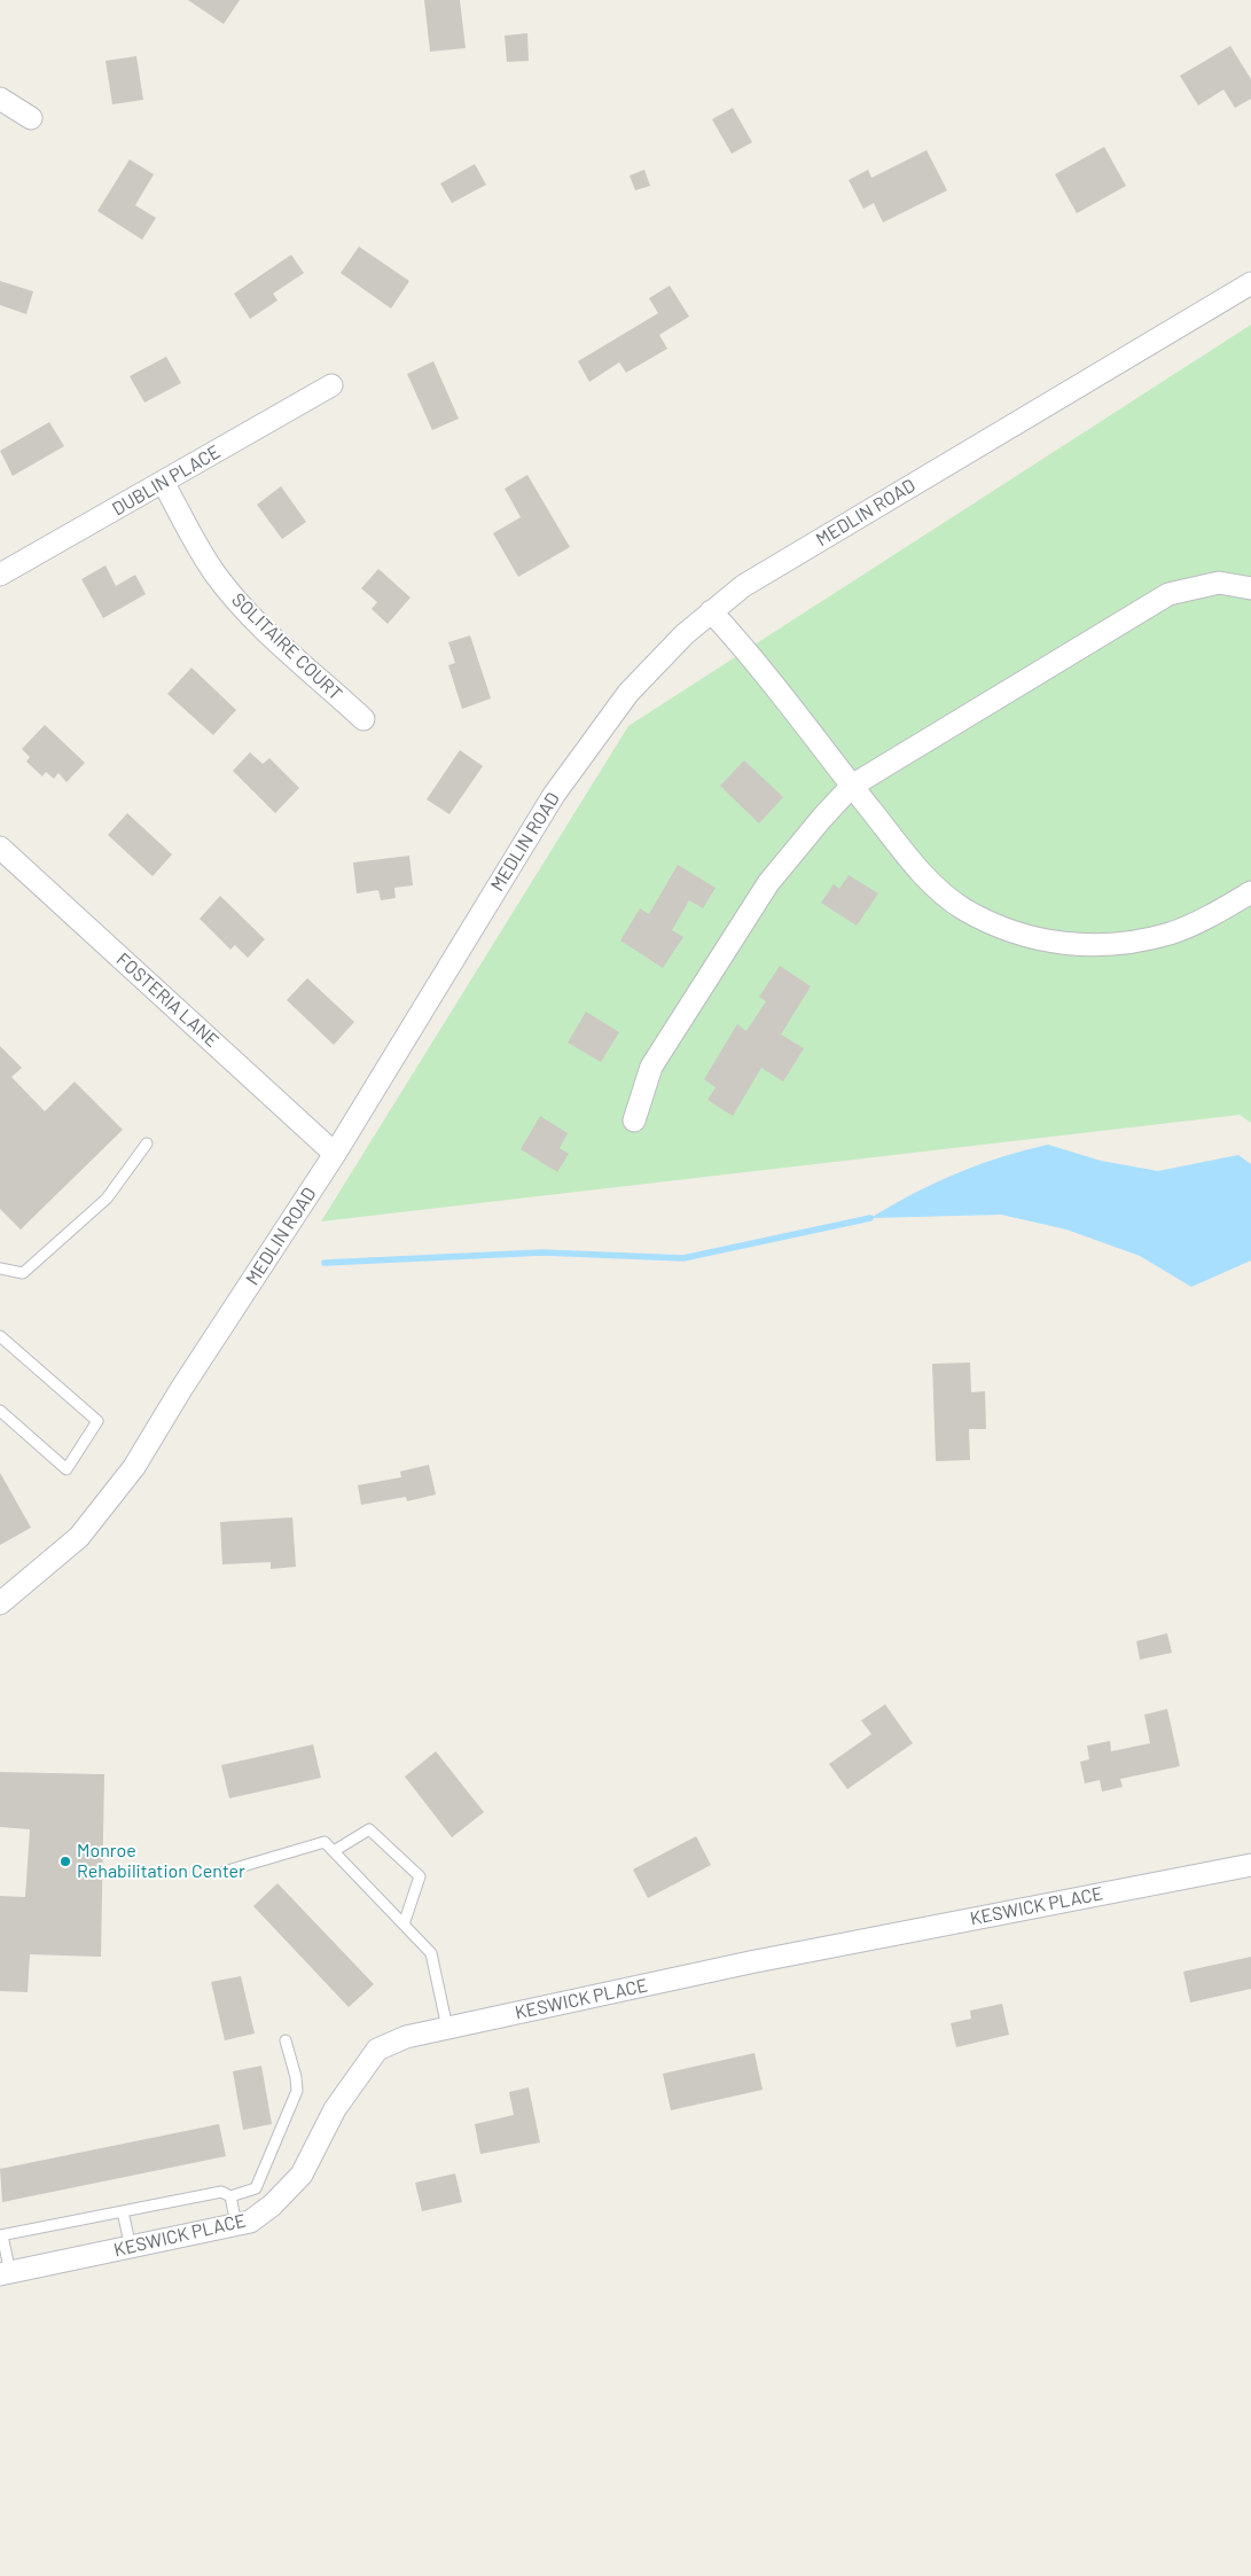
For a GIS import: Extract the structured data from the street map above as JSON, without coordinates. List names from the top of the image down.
{
  "streets": {
    "street": [
      "DUBLIN PLACE",
      "MEDLIN ROAD",
      "SOLITAIRE COURT",
      "FOSTERIA LANE",
      "KESWICK PLACE"
    ]
  },
  "crossings": [
    ["DUBLIN PLACE", "SOLITAIRE COURT"],
    ["MEDLIN ROAD", "FOSTERIA LANE"]
  ],
  "places": ["Monroe Rehabilitation Center"]
}
